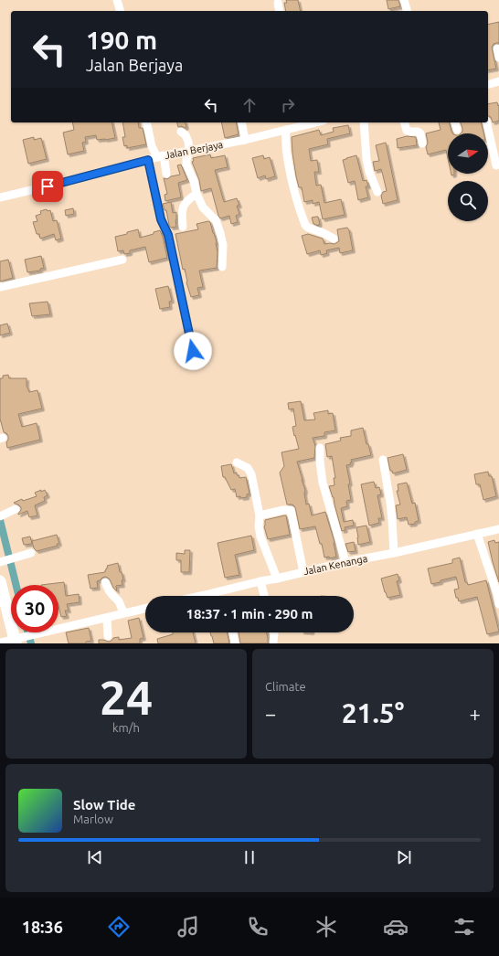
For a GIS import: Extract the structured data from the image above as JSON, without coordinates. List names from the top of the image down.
{
  "streets": {
    "street": ["Jalan Berjaya", "Jalan Kenanga"]
  },
  "north": "right",
  "page": {
    "turn": ["190 m", "Jalan Berjaya"],
    "limit": "30",
    "trip": "18:37 · 1 min · 290 m",
    "tile": [
      ["24", "km/h"],
      "Climate"
    ],
    "heat": ["−", "21.5°", "+"],
    "song": ["Slow Tide", "Marlow"],
    "tabs": "18:36"
  }
}
